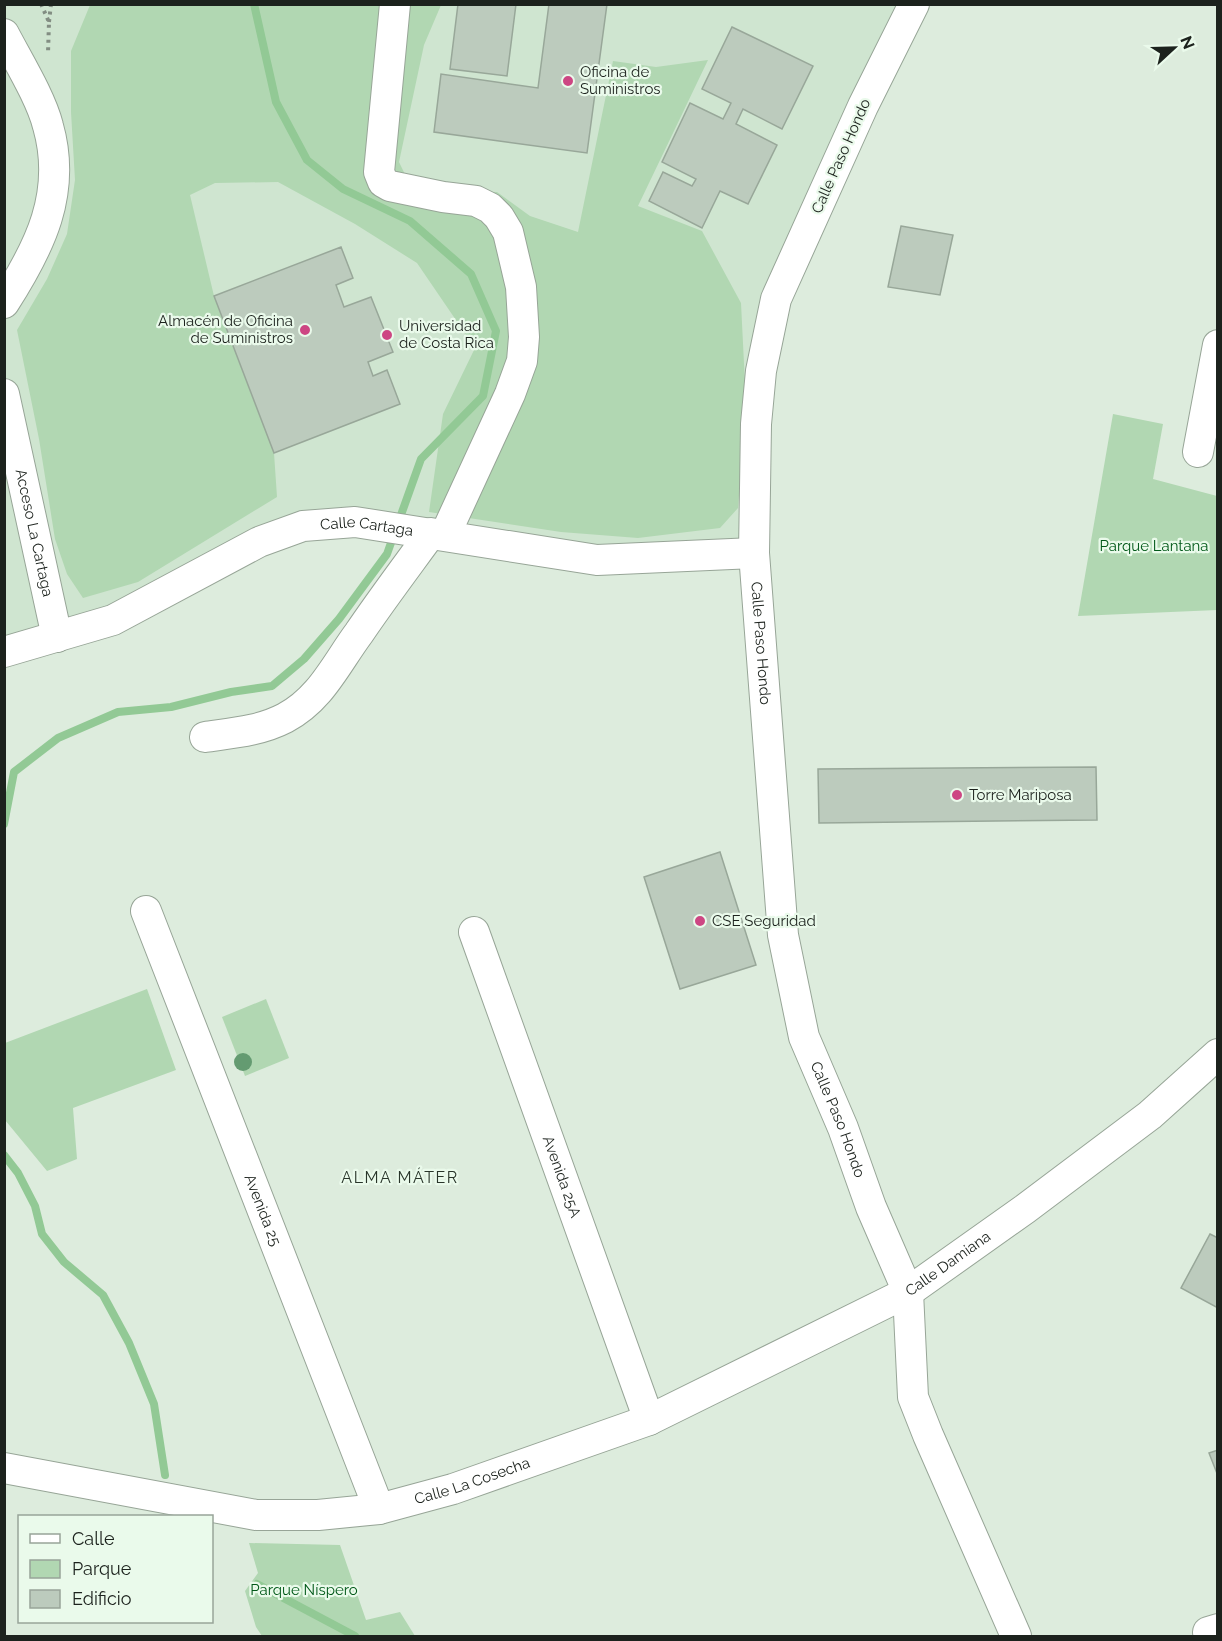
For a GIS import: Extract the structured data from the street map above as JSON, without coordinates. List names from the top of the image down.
{
  "streets": {
    "street": [
      "Calle Paso Hondo",
      "Calle Cartaga",
      "Acceso La Cartaga",
      "Avenida 25A",
      "Avenida 25",
      "Calle Damiana",
      "Calle La Cosecha"
    ]
  },
  "crossings": [
    ["Calle Paso Hondo", "Calle Cartaga"],
    ["Calle Paso Hondo", "Calle Damiana"],
    ["Calle Paso Hondo", "Calle La Cosecha"],
    ["Calle Cartaga", "Acceso La Cartaga"],
    ["Avenida 25A", "Calle La Cosecha"],
    ["Avenida 25", "Calle La Cosecha"],
    ["Calle Damiana", "Calle La Cosecha"]
  ],
  "districts": ["ALMA MÁTER"],
  "parks": ["Parque Lantana", "Parque Níspero"],
  "places": [
    "Oficina de Suministros",
    "Almacén de Oficina de Suministros",
    "Universidad de Costa Rica",
    "Torre Mariposa",
    "CSE Seguridad"
  ],
  "legend": ["Calle", "Parque", "Edificio"],
  "north": "right"
}
